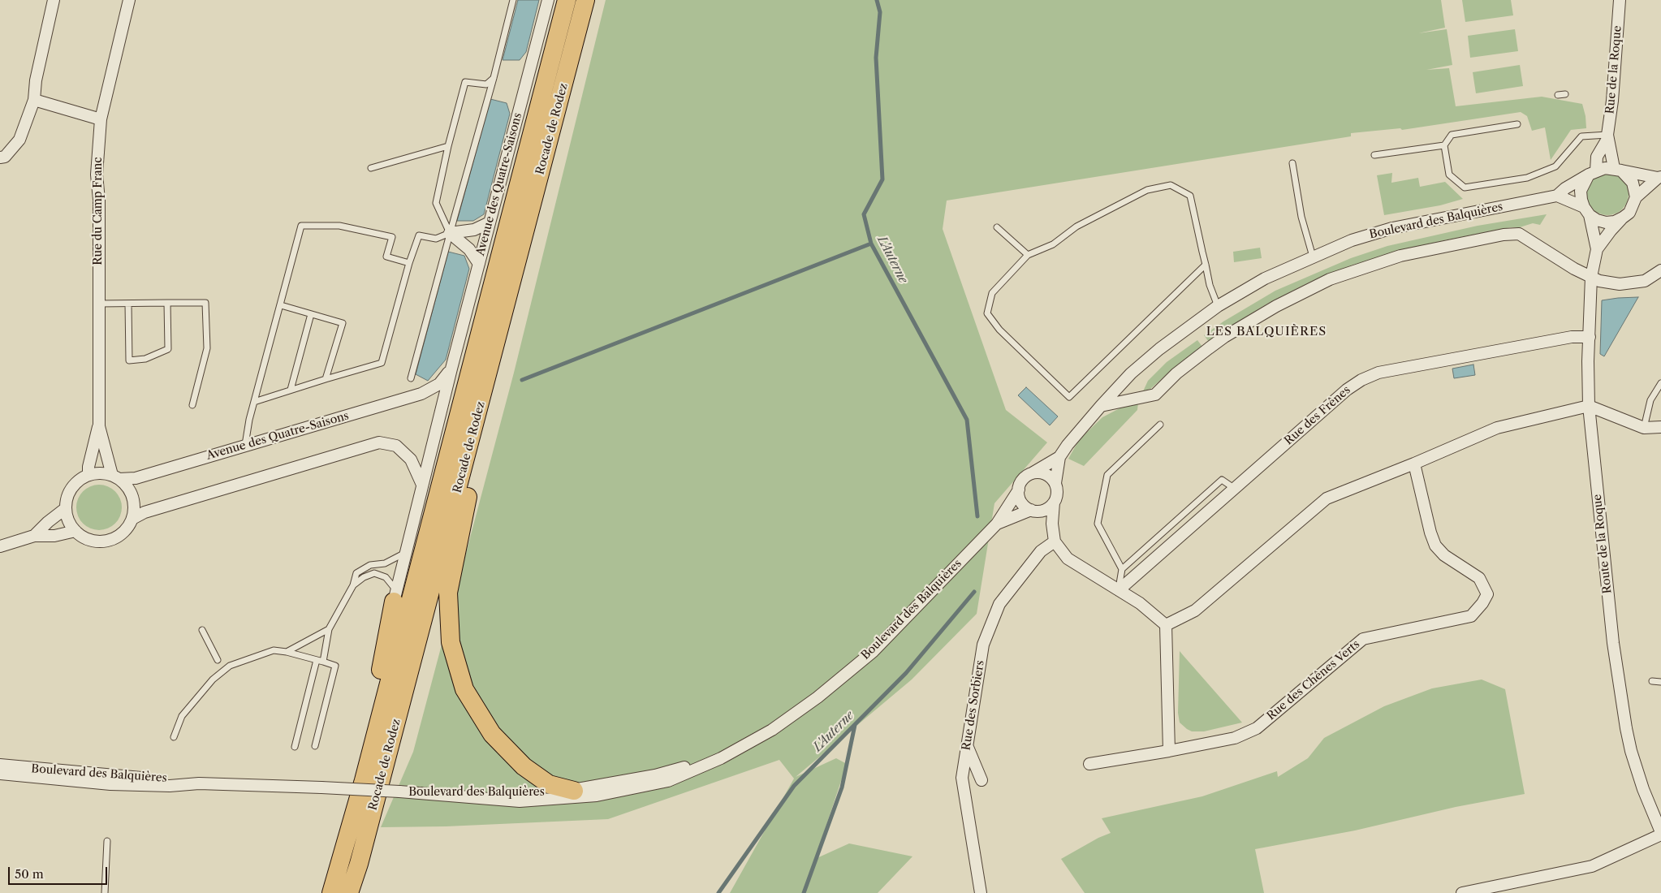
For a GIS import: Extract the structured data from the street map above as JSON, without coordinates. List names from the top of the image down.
{
  "streets": {
    "highway": ["Rocade de Rodez"],
    "street": [
      "Rue de la Roque",
      "Avenue des Quatre-Saisons",
      "Rue du Camp Franc",
      "Boulevard des Balquières",
      "Rue des Frênes",
      "Route de la Roque",
      "Rue des Chênes Verts",
      "Rue des Sorbiers"
    ]
  },
  "crossings": [
    ["Rue de la Roque", "Boulevard des Balquières"],
    ["Rue de la Roque", "Route de la Roque"],
    ["Avenue des Quatre-Saisons", "Rue du Camp Franc"],
    ["Boulevard des Balquières", "Route de la Roque"],
    ["Rue des Frênes", "Route de la Roque"]
  ],
  "districts": ["LES BALQUIÈRES"],
  "water": ["L'Auterne"],
  "scale_bar": "50 m"
}
